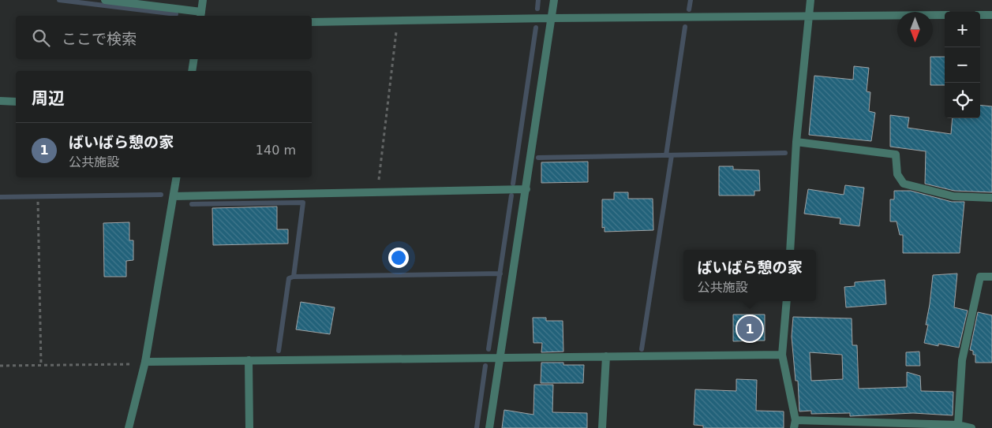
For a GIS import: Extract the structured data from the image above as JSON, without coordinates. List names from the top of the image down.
{
  "north": "bottom",
  "page": {
    "map_buttons": ["+", "−"],
    "search": "ここで検索",
    "heading": "周辺",
    "list": [
      {
        "mark": "1",
        "name": "ばいばら憩の家",
        "note": "公共施設",
        "value": "140 m"
      }
    ],
    "popup": ["ばいばら憩の家", "公共施設"],
    "pins": "1"
  }
}
